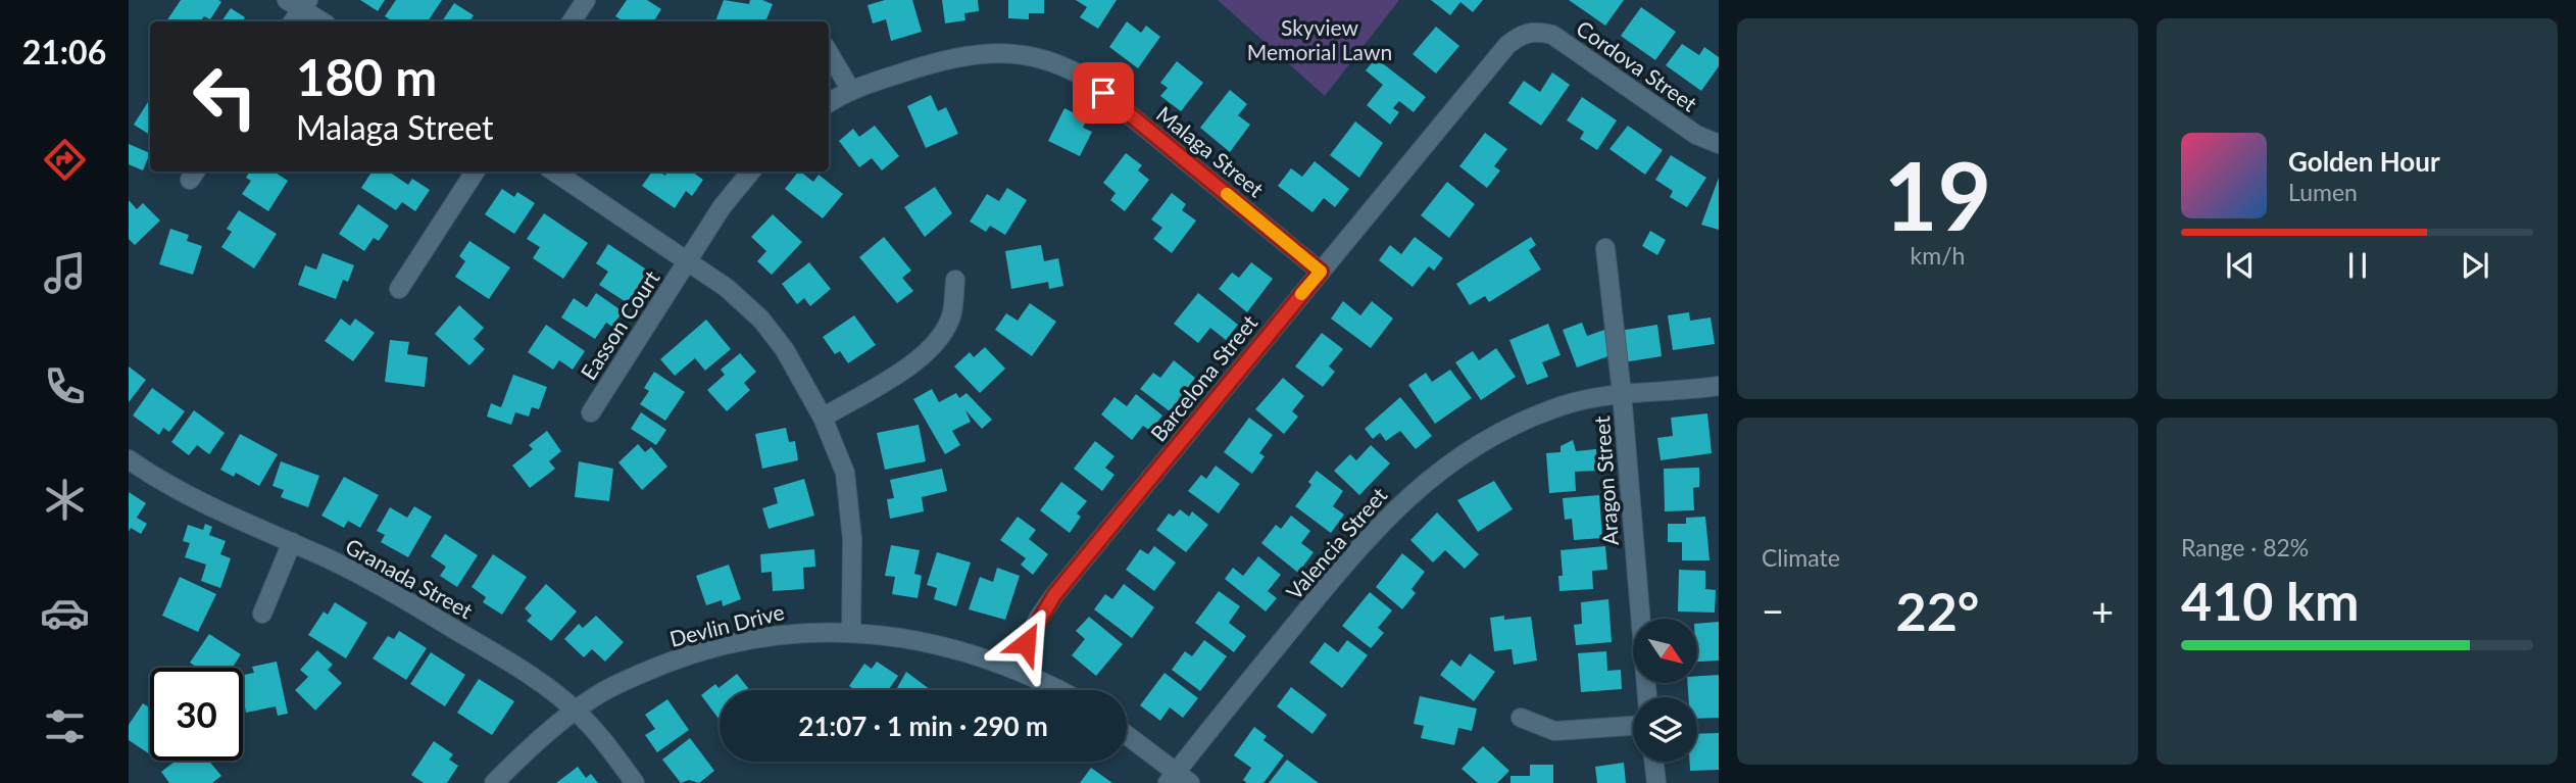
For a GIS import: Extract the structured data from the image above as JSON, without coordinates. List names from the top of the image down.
{
  "streets": {
    "street": [
      "Cordova Street",
      "Malaga Street",
      "Easson Court",
      "Barcelona Street",
      "Aragon Street",
      "Valencia Street",
      "Granada Street",
      "Devlin Drive"
    ]
  },
  "crossings": [
    ["Cordova Street", "Barcelona Street"],
    ["Malaga Street", "Barcelona Street"],
    ["Barcelona Street", "Devlin Drive"],
    ["Aragon Street", "Valencia Street"],
    ["Granada Street", "Devlin Drive"]
  ],
  "parks": ["Skyview Memorial Lawn"],
  "north": "bottom right",
  "page": {
    "tabs": "21:06",
    "tile": [
      ["19", "km/h"],
      "Climate",
      ["Range · 82%", "410 km"]
    ],
    "turn": ["180 m", "Malaga Street"],
    "song": ["Golden Hour", "Lumen"],
    "heat": ["−", "22°", "+"],
    "limit": "30",
    "trip": "21:07 · 1 min · 290 m"
  }
}
